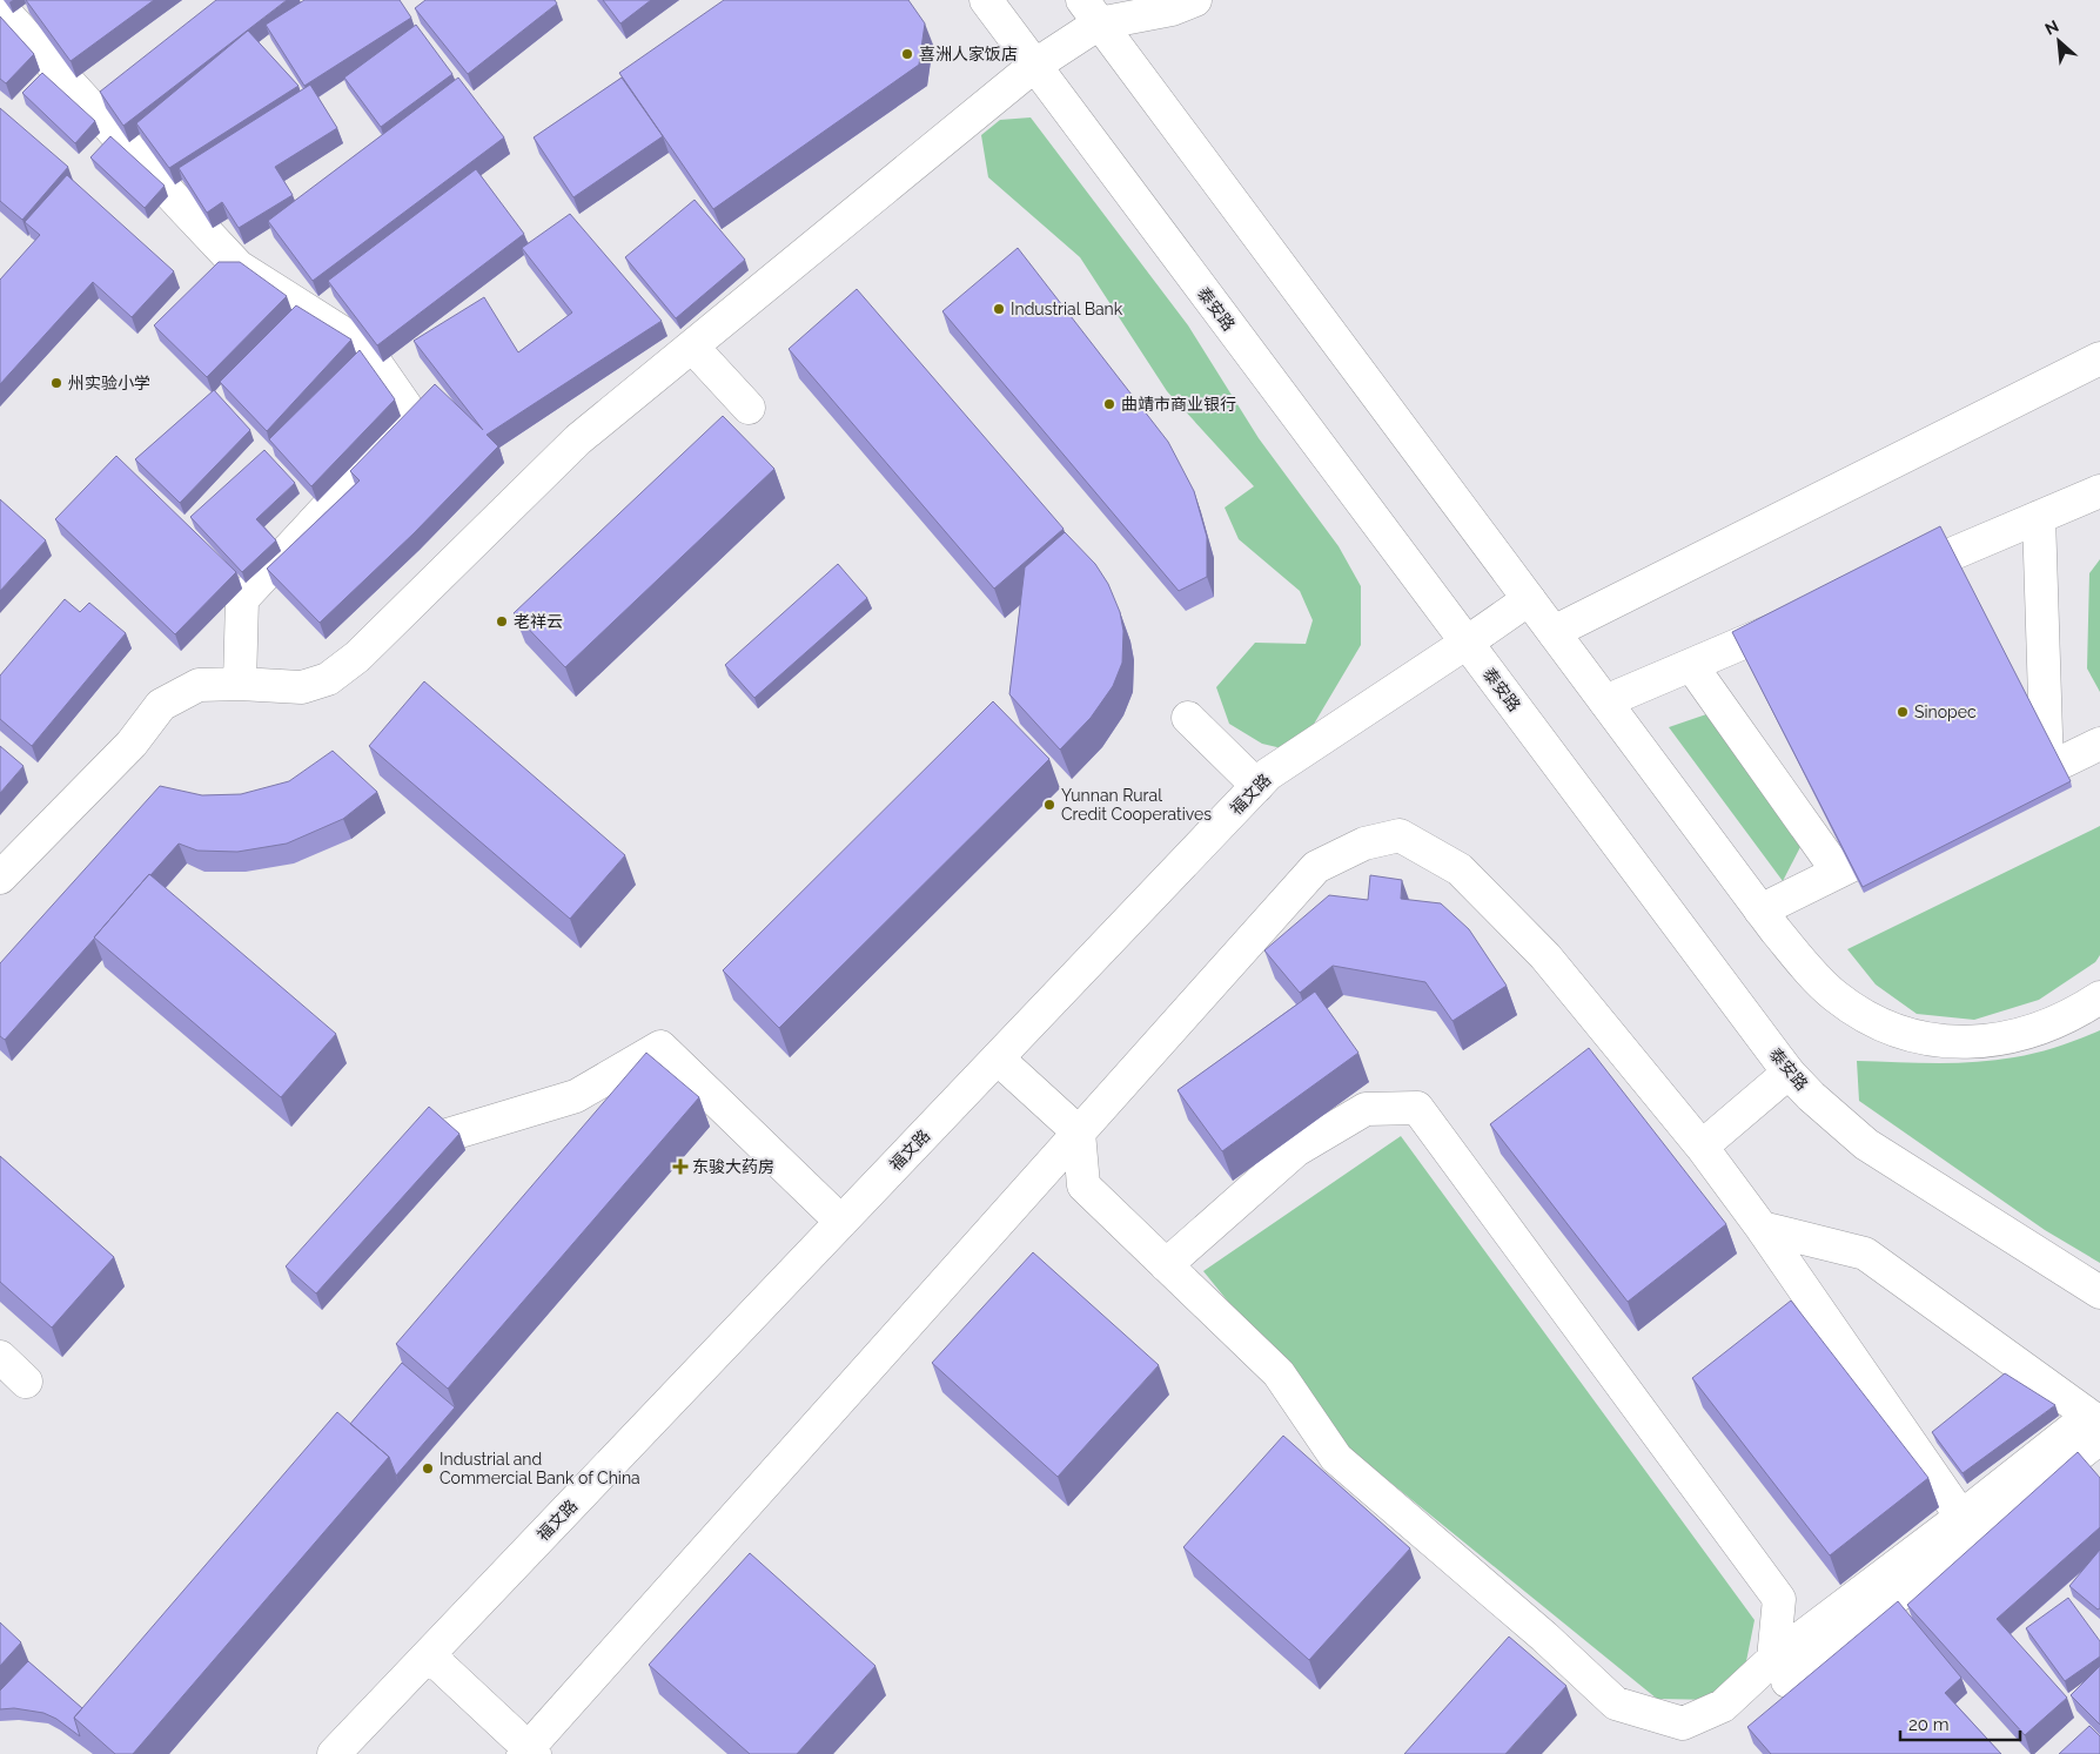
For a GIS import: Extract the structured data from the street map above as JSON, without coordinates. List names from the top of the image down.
{
  "streets": {
    "street": ["泰安路", "福文路"]
  },
  "crossings": [
    ["泰安路", "福文路"]
  ],
  "places": {
    "other": [
      "喜洲人家饭店",
      "Industrial Bank",
      "州实验小学",
      "曲靖市商业银行",
      "老祥云",
      "Sinopec",
      "Yunnan Rural Credit Cooperatives",
      "Industrial and Commercial Bank of China"
    ],
    "health": ["东骏大药房"]
  },
  "scale_bar": "20 m",
  "north": "top left"
}
